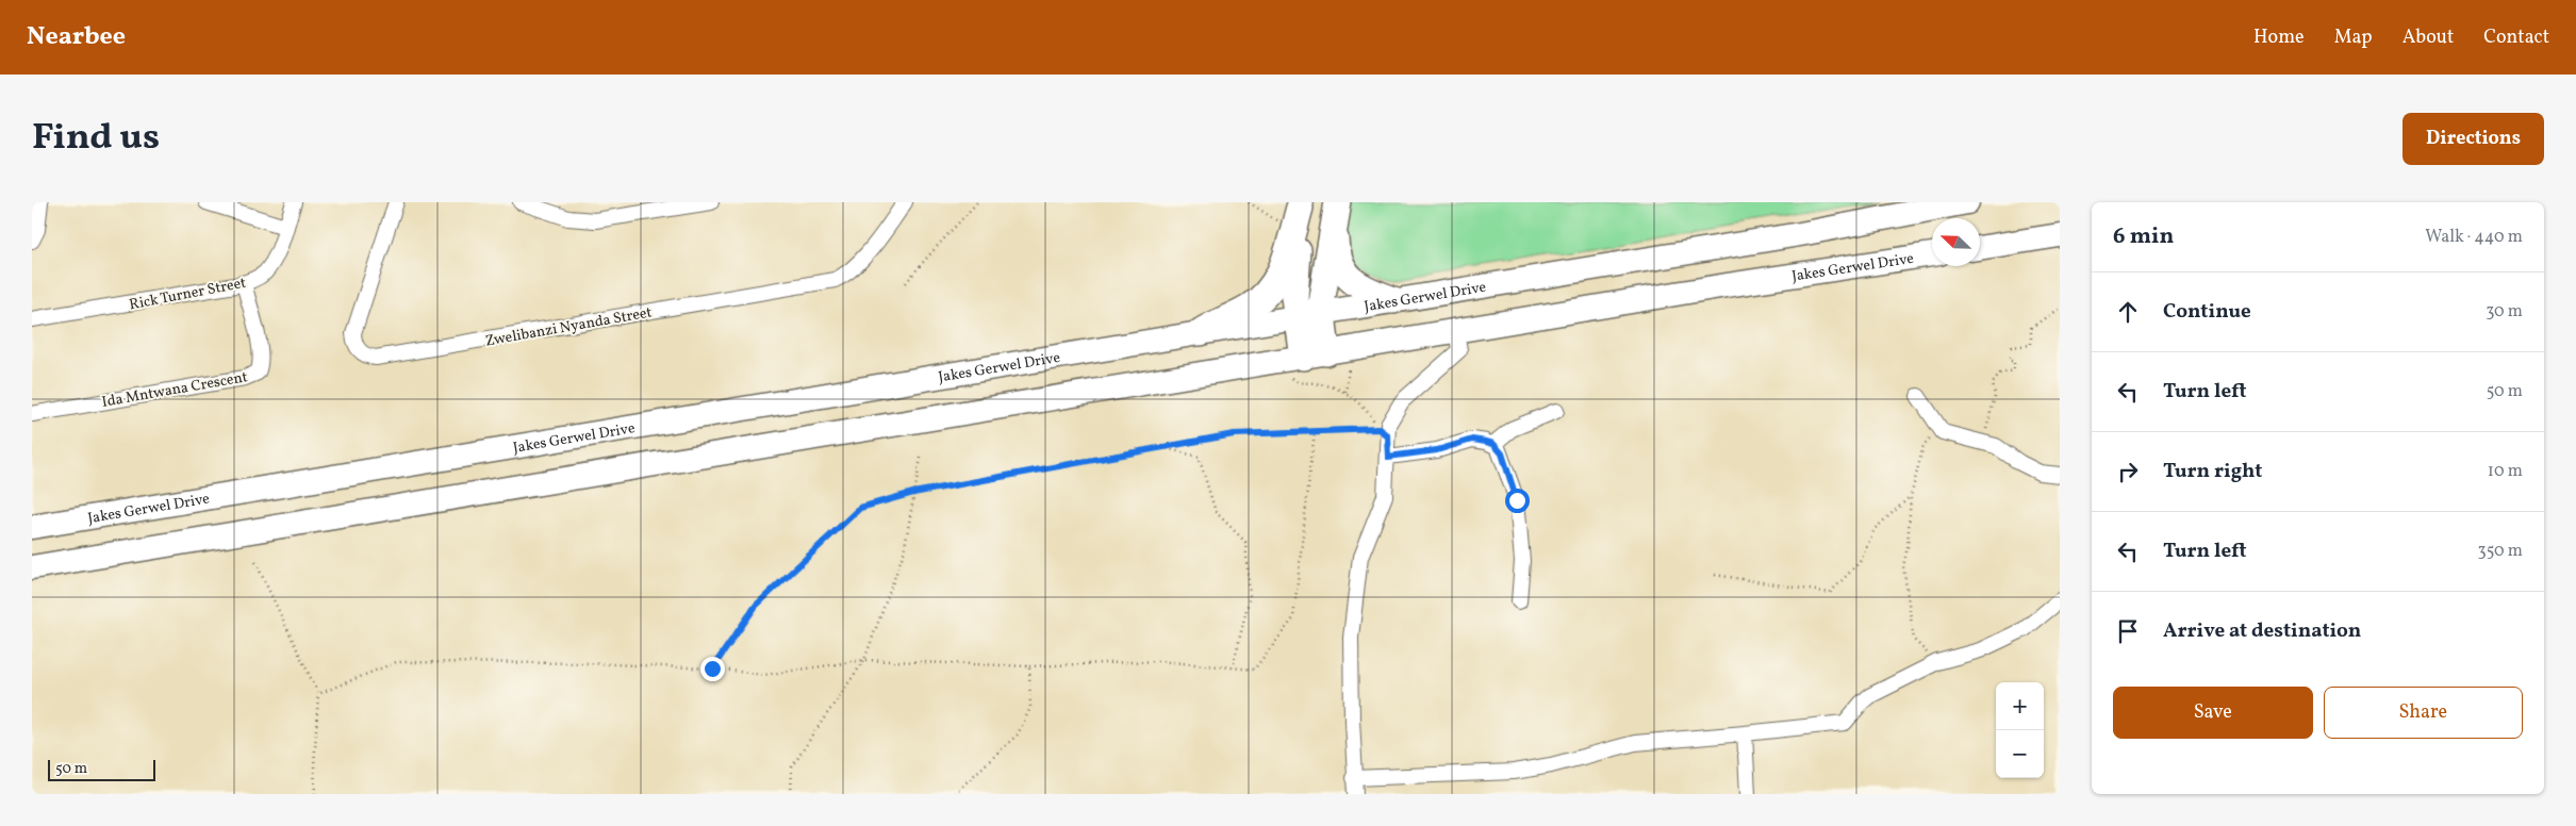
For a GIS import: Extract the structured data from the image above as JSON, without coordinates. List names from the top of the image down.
{
  "streets": {
    "main road": ["Jakes Gerwel Drive"],
    "street": ["Rick Turner Street", "Zwelibanzi Nyanda Street", "Ida Mntwana Crescent"]
  },
  "crossings": [
    ["Rick Turner Street", "Ida Mntwana Crescent"]
  ],
  "scale_bar": "50 m",
  "north": "top left",
  "page": {
    "header": "Nearbee",
    "nav": [
      "Home",
      "Map",
      "About",
      "Contact"
    ],
    "title": "Find us",
    "buttons": [
      "Directions",
      ["Save", "Share"]
    ],
    "heading": ["6 min", "Walk · 440 m"],
    "list": [
      ["Continue", "30 m"],
      ["Turn left", "50 m"],
      ["Turn right", "10 m"],
      ["Turn left", "350 m"],
      "Arrive at destination"
    ],
    "map_buttons": ["+", "−"],
    "scale": "50 m"
  }
}
